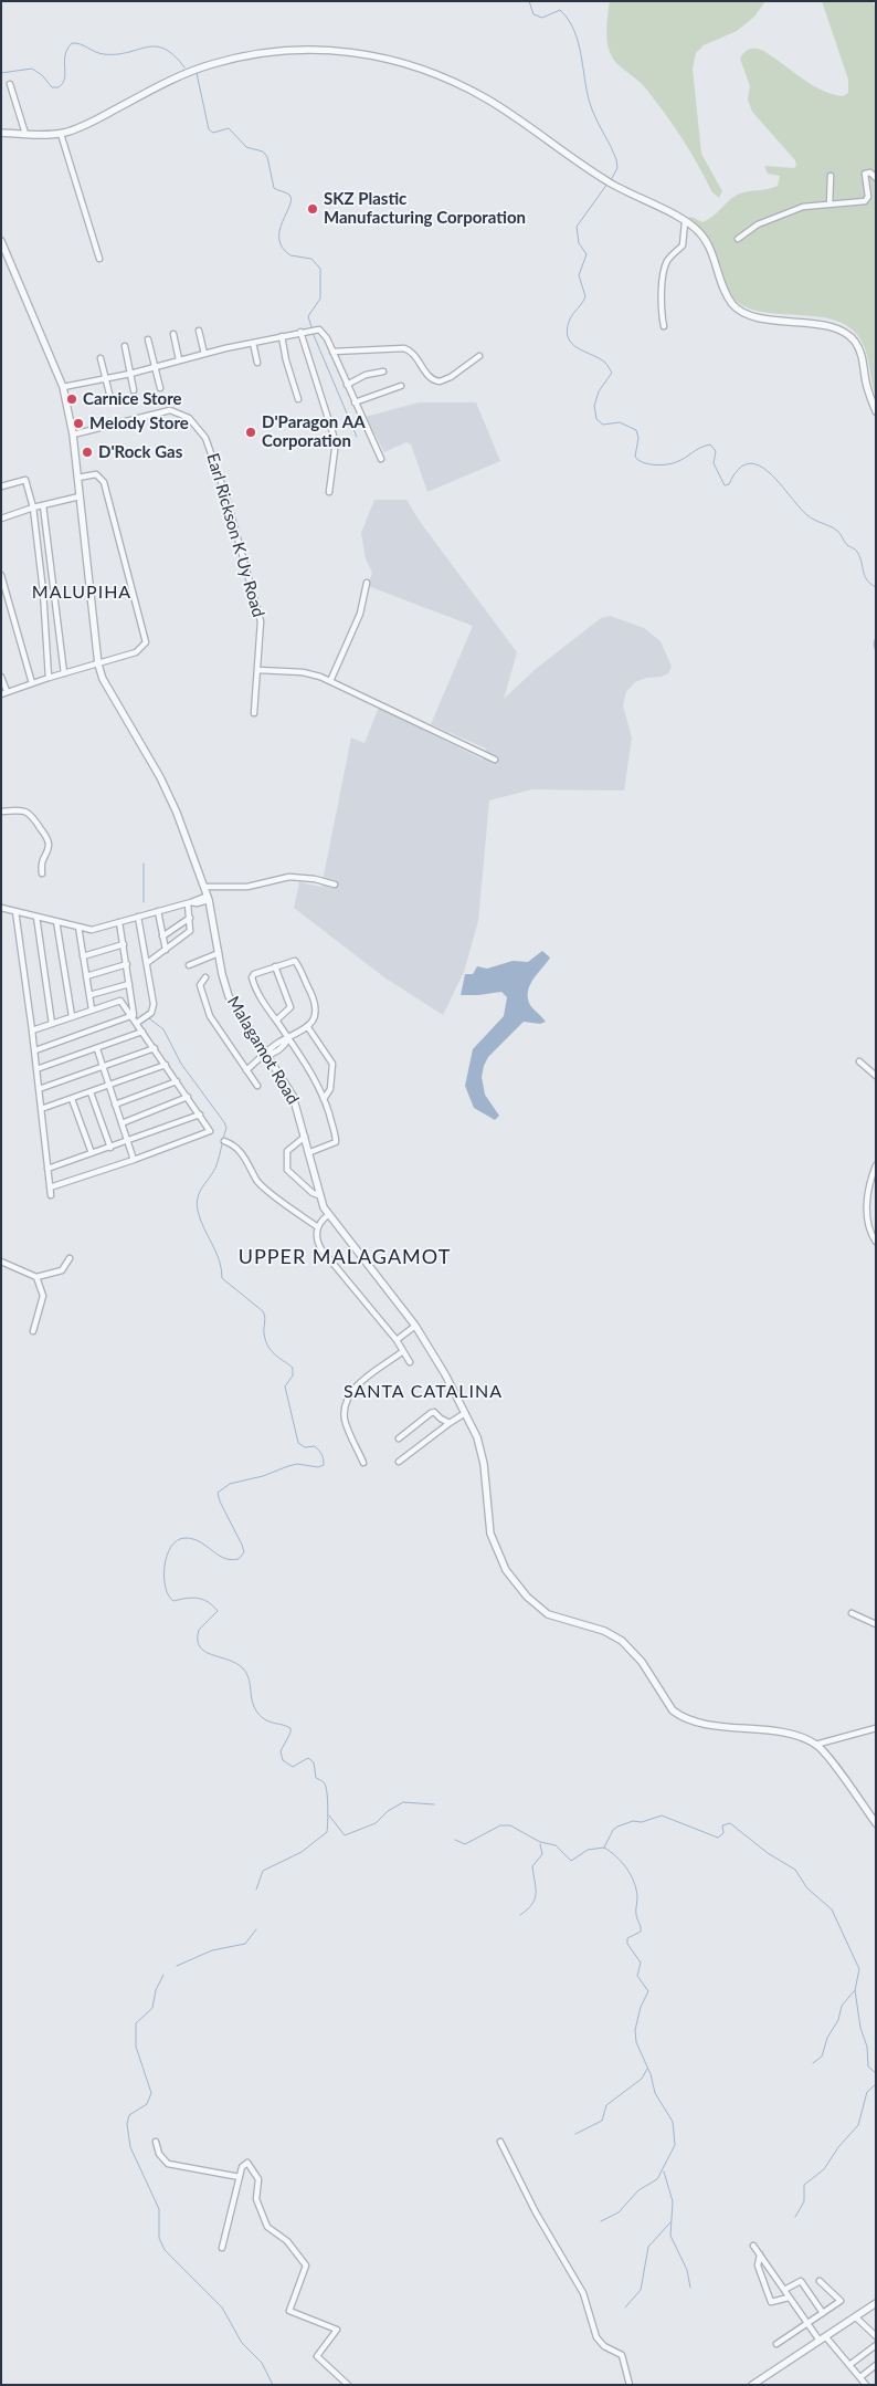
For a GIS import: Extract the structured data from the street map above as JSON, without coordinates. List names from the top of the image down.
{
  "streets": {
    "street": ["Earl Rickson K Uy Road", "Malagamot Road"]
  },
  "crossings": [
    ["Earl Rickson K Uy Road", "Malagamot Road"]
  ],
  "districts": ["MALUPIHA", "UPPER MALAGAMOT", "SANTA CATALINA"],
  "places": [
    "SKZ Plastic Manufacturing Corporation",
    "Carnice Store",
    "Melody Store",
    "D'Paragon AA Corporation",
    "D'Rock Gas"
  ]
}
